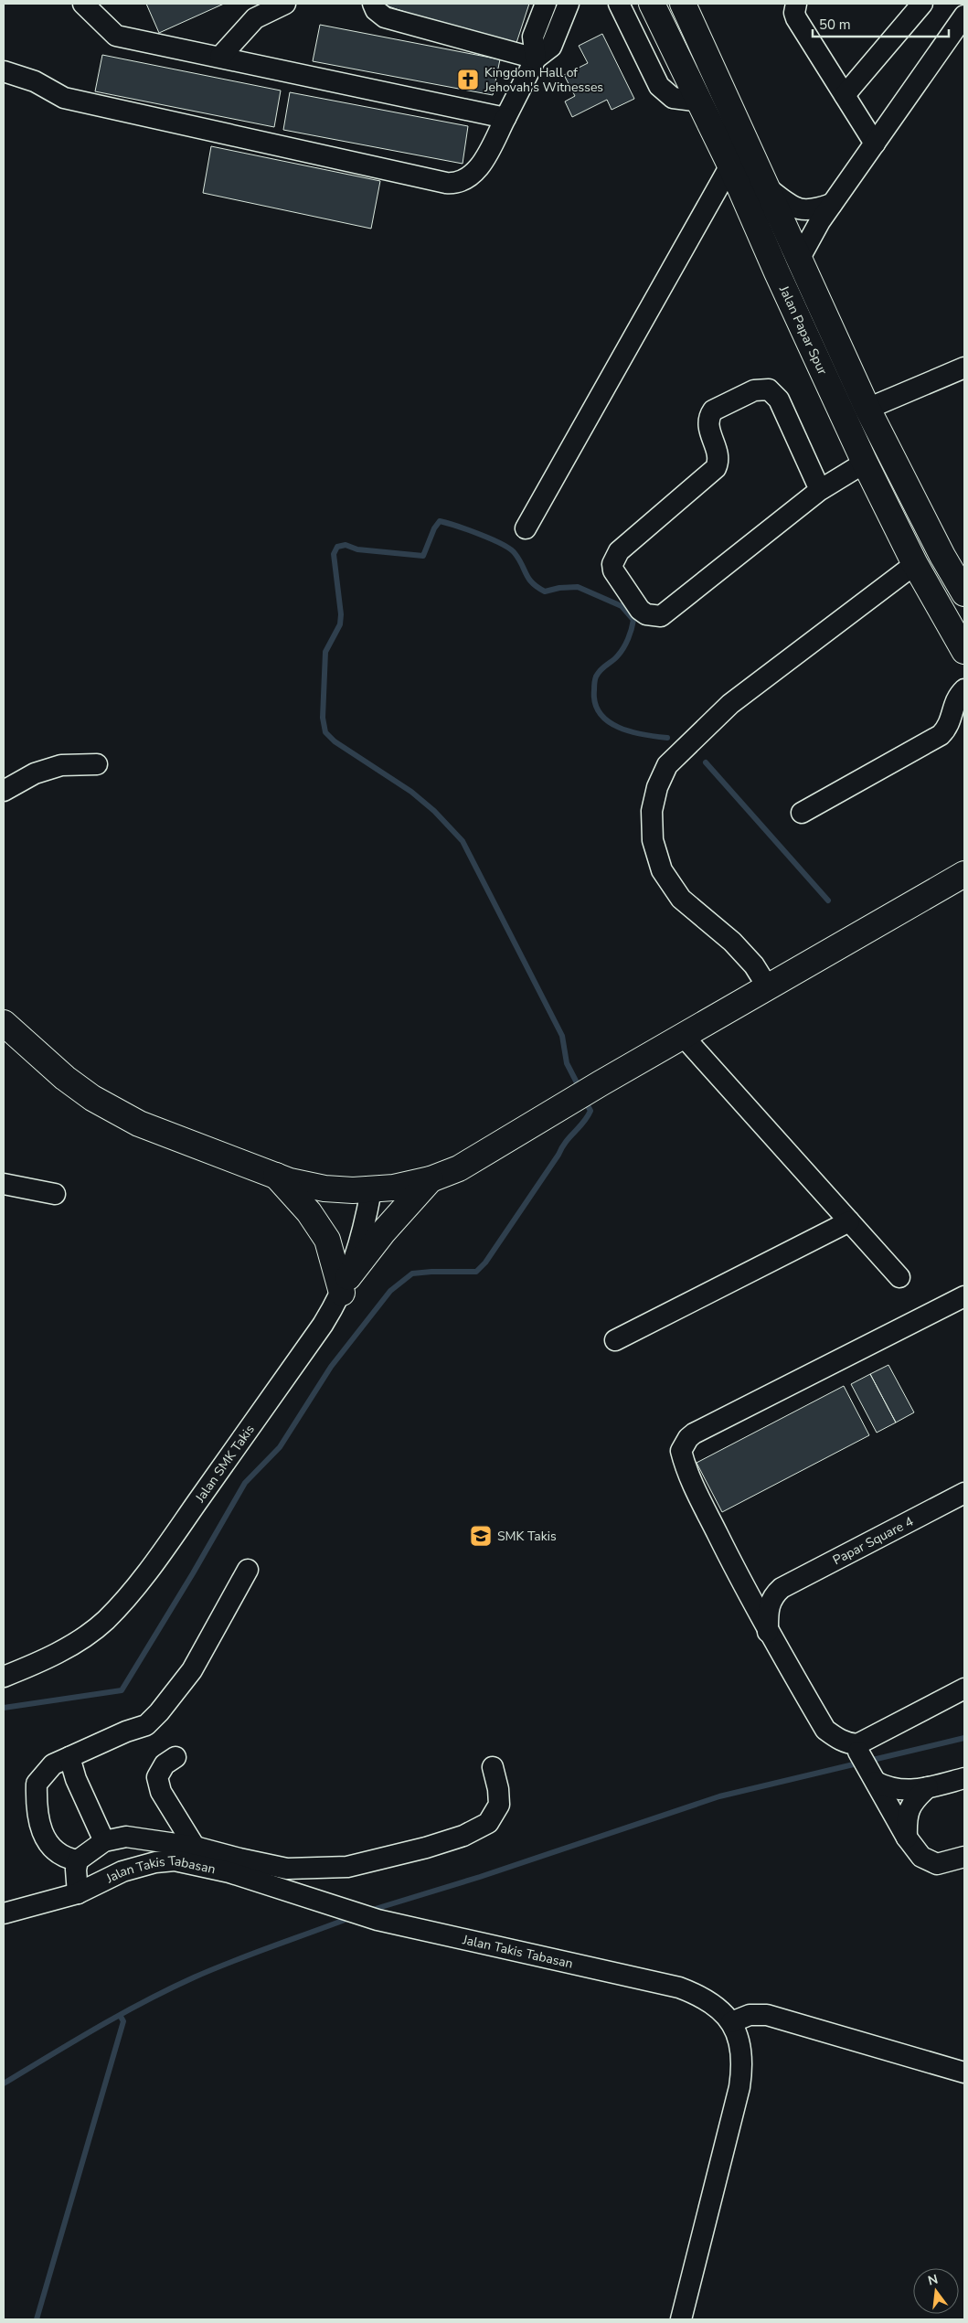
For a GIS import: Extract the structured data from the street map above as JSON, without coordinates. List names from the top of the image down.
{
  "streets": {
    "main road": ["Jalan Papar Spur"],
    "street": ["Jalan SMK Takis", "Papar Square 4", "Jalan Takis Tabasan"]
  },
  "places": {
    "church": ["Kingdom Hall of Jehovah's Witnesses"],
    "school or university": ["SMK Takis"]
  },
  "scale_bar": "50 m",
  "north": "top"
}
